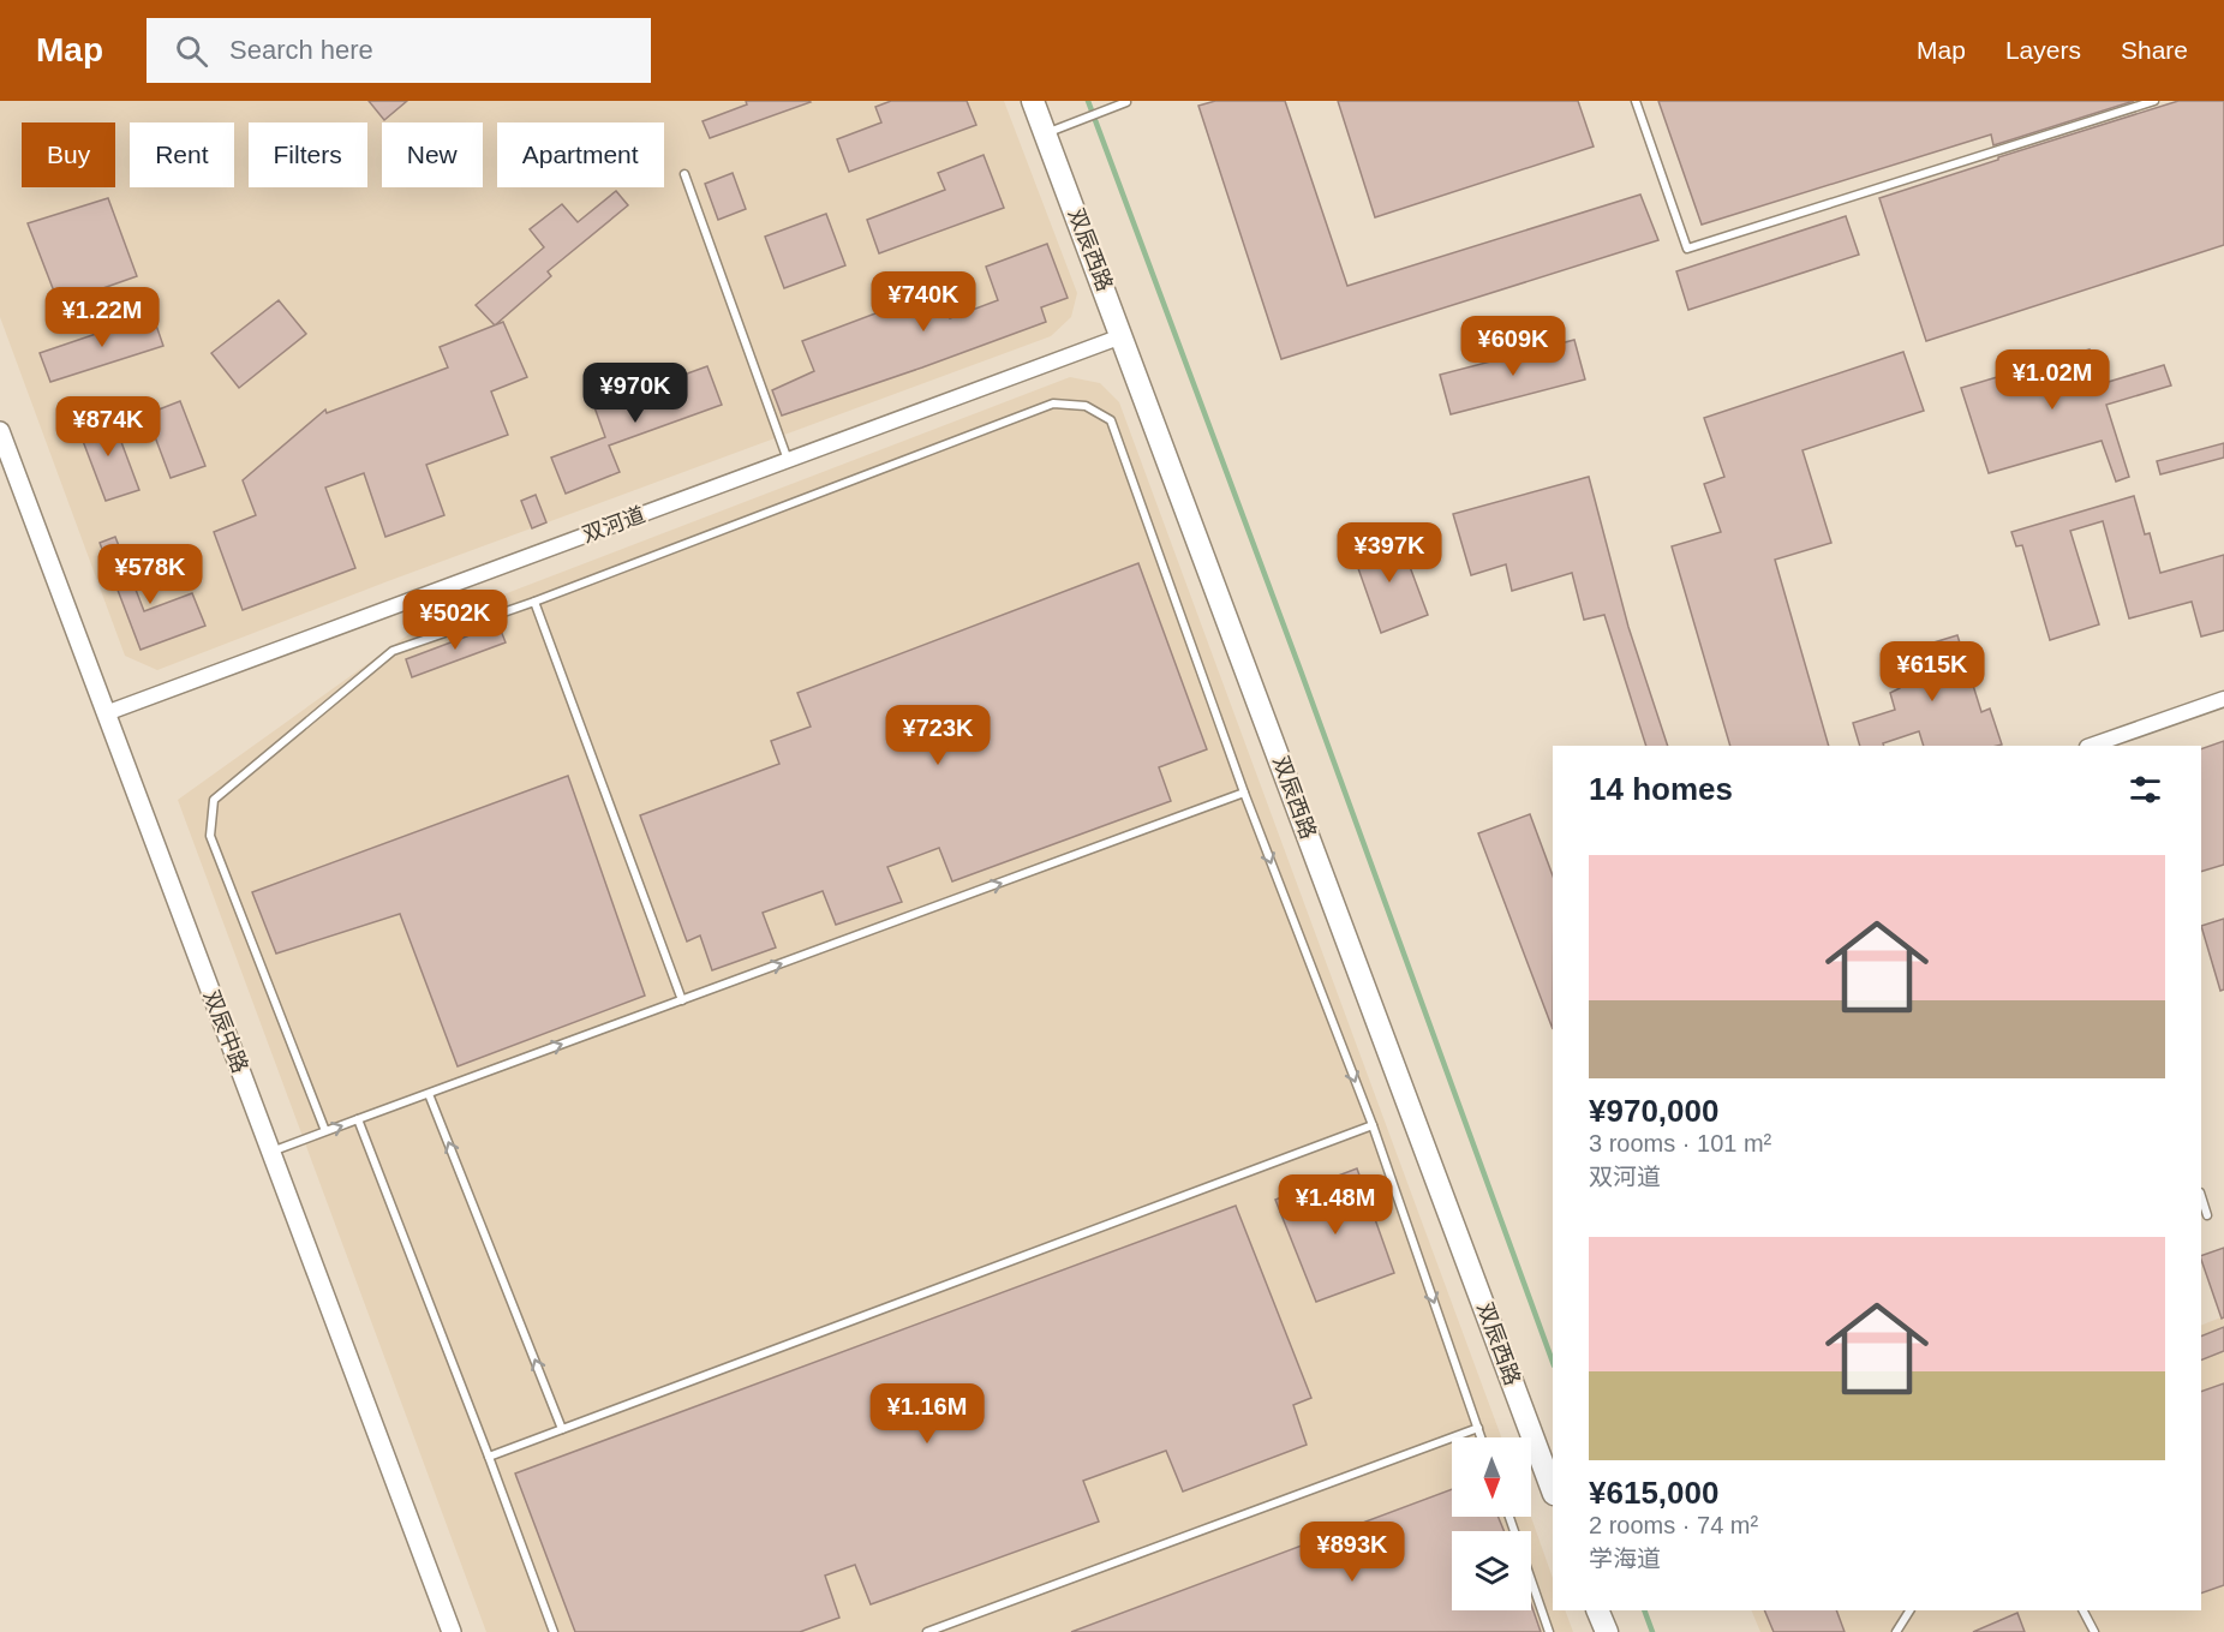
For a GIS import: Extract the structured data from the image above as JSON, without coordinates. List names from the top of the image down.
{
  "streets": {
    "main road": ["双辰西路"],
    "street": ["双河道", "双辰中路"]
  },
  "crossings": [
    ["双辰西路", "双河道"],
    ["双河道", "双辰中路"]
  ],
  "north": "bottom",
  "page": {
    "header": "Map",
    "search": "Search here",
    "nav": ["Map", "Layers", "Share"],
    "chip": [
      "Buy",
      "Rent",
      "Filters",
      "New",
      "Apartment"
    ],
    "price": [
      "¥740K",
      "¥1.22M",
      "¥609K",
      "¥1.02M",
      "¥970K",
      "¥874K",
      "¥397K",
      "¥578K",
      "¥502K",
      "¥615K",
      "¥723K",
      "¥1.48M",
      "¥1.16M",
      "¥893K"
    ],
    "heading": "14 homes",
    "list": [
      {
        "name": "¥970,000",
        "note": "3 rooms · 101 m² · 双河道"
      },
      {
        "name": "¥615,000",
        "note": "2 rooms · 74 m² · 学海道"
      }
    ]
  }
}
